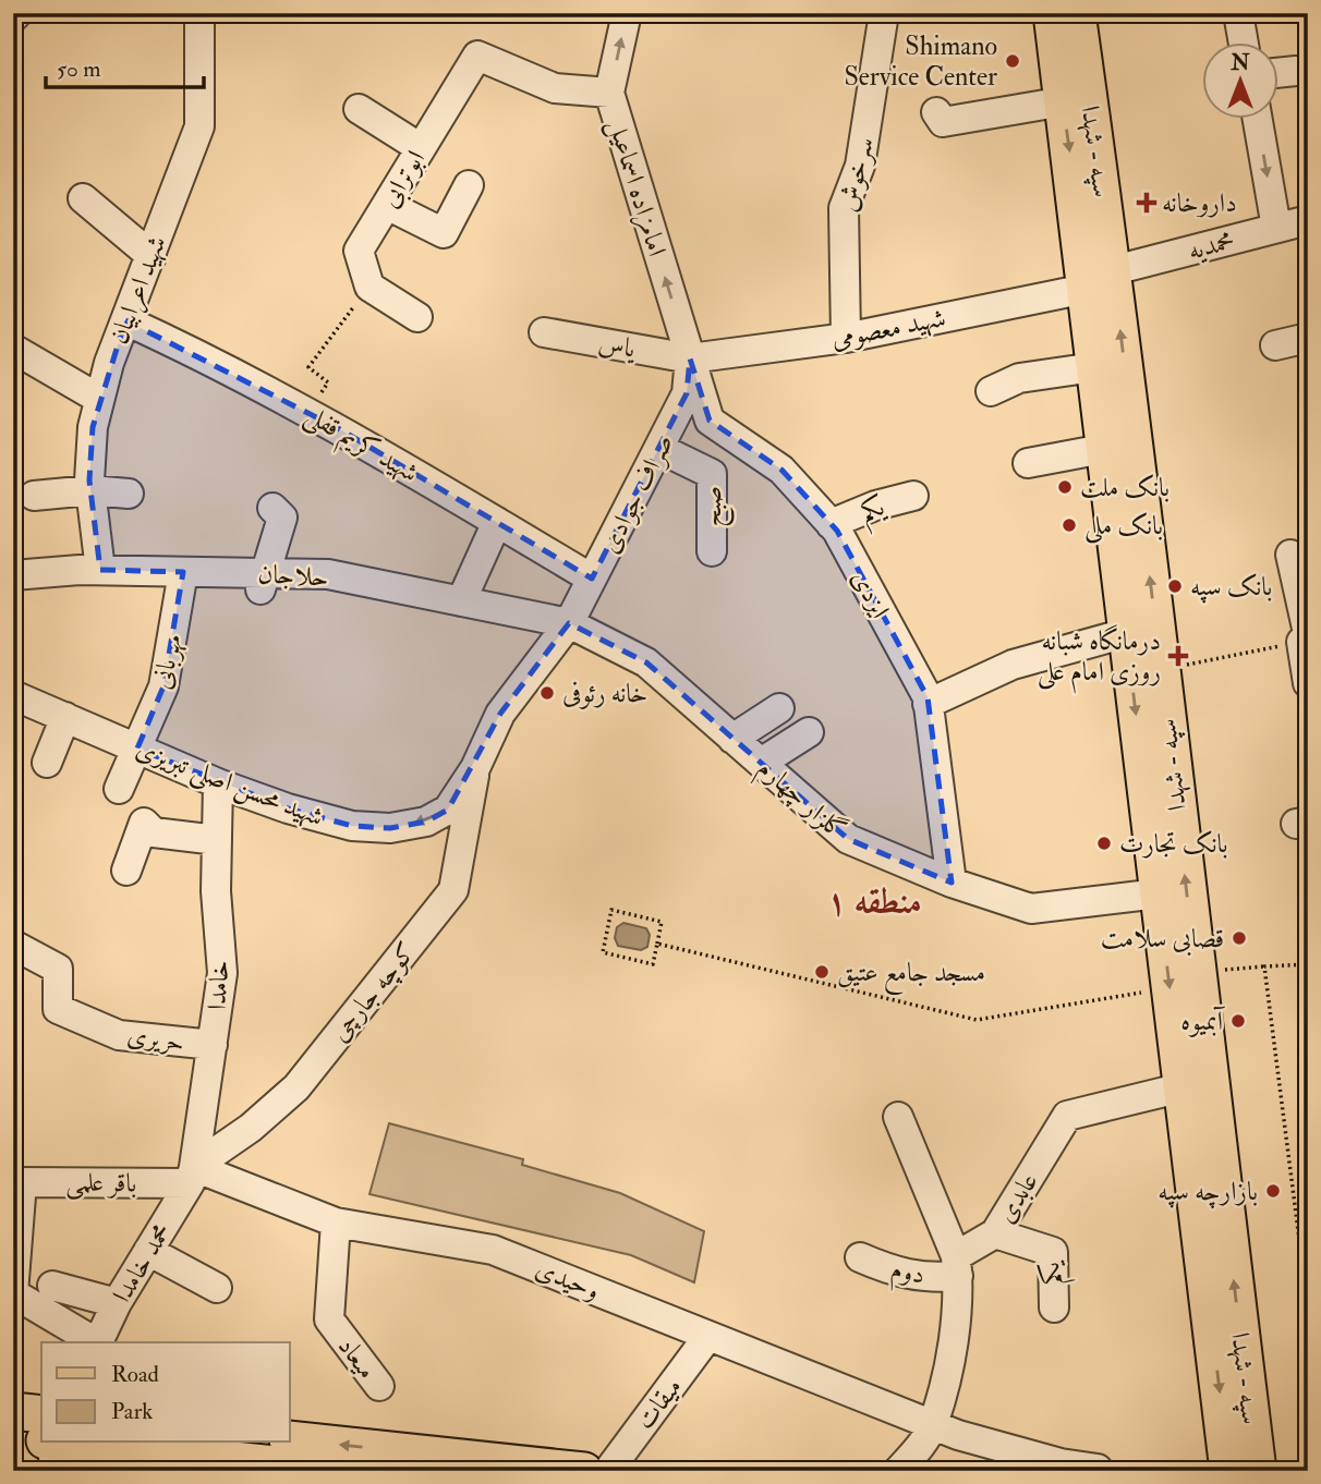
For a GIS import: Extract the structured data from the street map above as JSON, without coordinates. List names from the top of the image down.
{
  "streets": {
    "main road": ["سپه - شهدا"],
    "street": [
      "سرخوش",
      "ابوترابی",
      "امامزاده اسماعیل",
      "محمدیه",
      "شهید اعرابیان",
      "شهید معصومی",
      "یاس",
      "شهید کریم قفلی",
      "صراف جوادی",
      "صبح",
      "یکم",
      "حلاجان",
      "ایزدی",
      "مهربانی",
      "شهید محسن اصلی تبریزی",
      "گلزار چهارم",
      "خامدا",
      "کوچه جارچی",
      "حریری",
      "باقر علمی",
      "عابدی",
      "محمد خامدا",
      "دوم",
      "وحیدی",
      "میعاد",
      "میقات"
    ]
  },
  "crossings": [
    ["سپه - شهدا", "محمدیه"],
    ["سپه - شهدا", "شهید معصومی"],
    ["سپه - شهدا", "گلزار چهارم"],
    ["سپه - شهدا", "عابدی"],
    ["سرخوش", "شهید معصومی"],
    ["ابوترابی", "امامزاده اسماعیل"],
    ["امامزاده اسماعیل", "شهید معصومی"],
    ["امامزاده اسماعیل", "یاس"],
    ["امامزاده اسماعیل", "صراف جوادی"],
    ["امامزاده اسماعیل", "ایزدی"],
    ["محمدیه", "شهید معصومی"],
    ["شهید اعرابیان", "شهید کریم قفلی"],
    ["شهید اعرابیان", "حلاجان"],
    ["شهید معصومی", "یاس"],
    ["شهید معصومی", "صراف جوادی"],
    ["شهید معصومی", "ایزدی"],
    ["یاس", "صراف جوادی"],
    ["یاس", "ایزدی"],
    ["شهید کریم قفلی", "صراف جوادی"],
    ["صراف جوادی", "صبح"],
    ["صراف جوادی", "حلاجان"],
    ["صراف جوادی", "ایزدی"],
    ["صراف جوادی", "شهید محسن اصلی تبریزی"],
    ["صراف جوادی", "گلزار چهارم"],
    ["صراف جوادی", "کوچه جارچی"],
    ["یکم", "ایزدی"],
    ["یکم", "عابدی"],
    ["حلاجان", "مهربانی"],
    ["حلاجان", "گلزار چهارم"],
    ["ایزدی", "گلزار چهارم"],
    ["مهربانی", "شهید محسن اصلی تبریزی"],
    ["شهید محسن اصلی تبریزی", "خامدا"],
    ["شهید محسن اصلی تبریزی", "کوچه جارچی"],
    ["خامدا", "کوچه جارچی"],
    ["خامدا", "حریری"],
    ["خامدا", "باقر علمی"],
    ["خامدا", "محمد خامدا"],
    ["خامدا", "وحیدی"],
    ["کوچه جارچی", "باقر علمی"],
    ["کوچه جارچی", "محمد خامدا"],
    ["کوچه جارچی", "وحیدی"],
    ["باقر علمی", "محمد خامدا"],
    ["باقر علمی", "وحیدی"],
    ["عابدی", "دوم"],
    ["محمد خامدا", "وحیدی"],
    ["وحیدی", "میعاد"],
    ["وحیدی", "میقات"]
  ],
  "one_way": ["امامزاده اسماعیل", "شهید محسن اصلی تبریزی"],
  "districts": ["منطقه ۱"],
  "places": {
    "other": [
      "Shimano Service Center",
      "بانک ملت",
      "بانک ملی",
      "بانک سپه",
      "خانه رئوفی",
      "بانک تجارت",
      "قصابی سلامت",
      "مسجد جامع عتیق",
      "آبمیوه",
      "بازارچه سپه"
    ],
    "health": ["داروخانه", "درمانگاه شبانه روزی امام علی"]
  },
  "legend": ["Road", "Park"],
  "scale_bar": "50 m",
  "north": "top"
}
